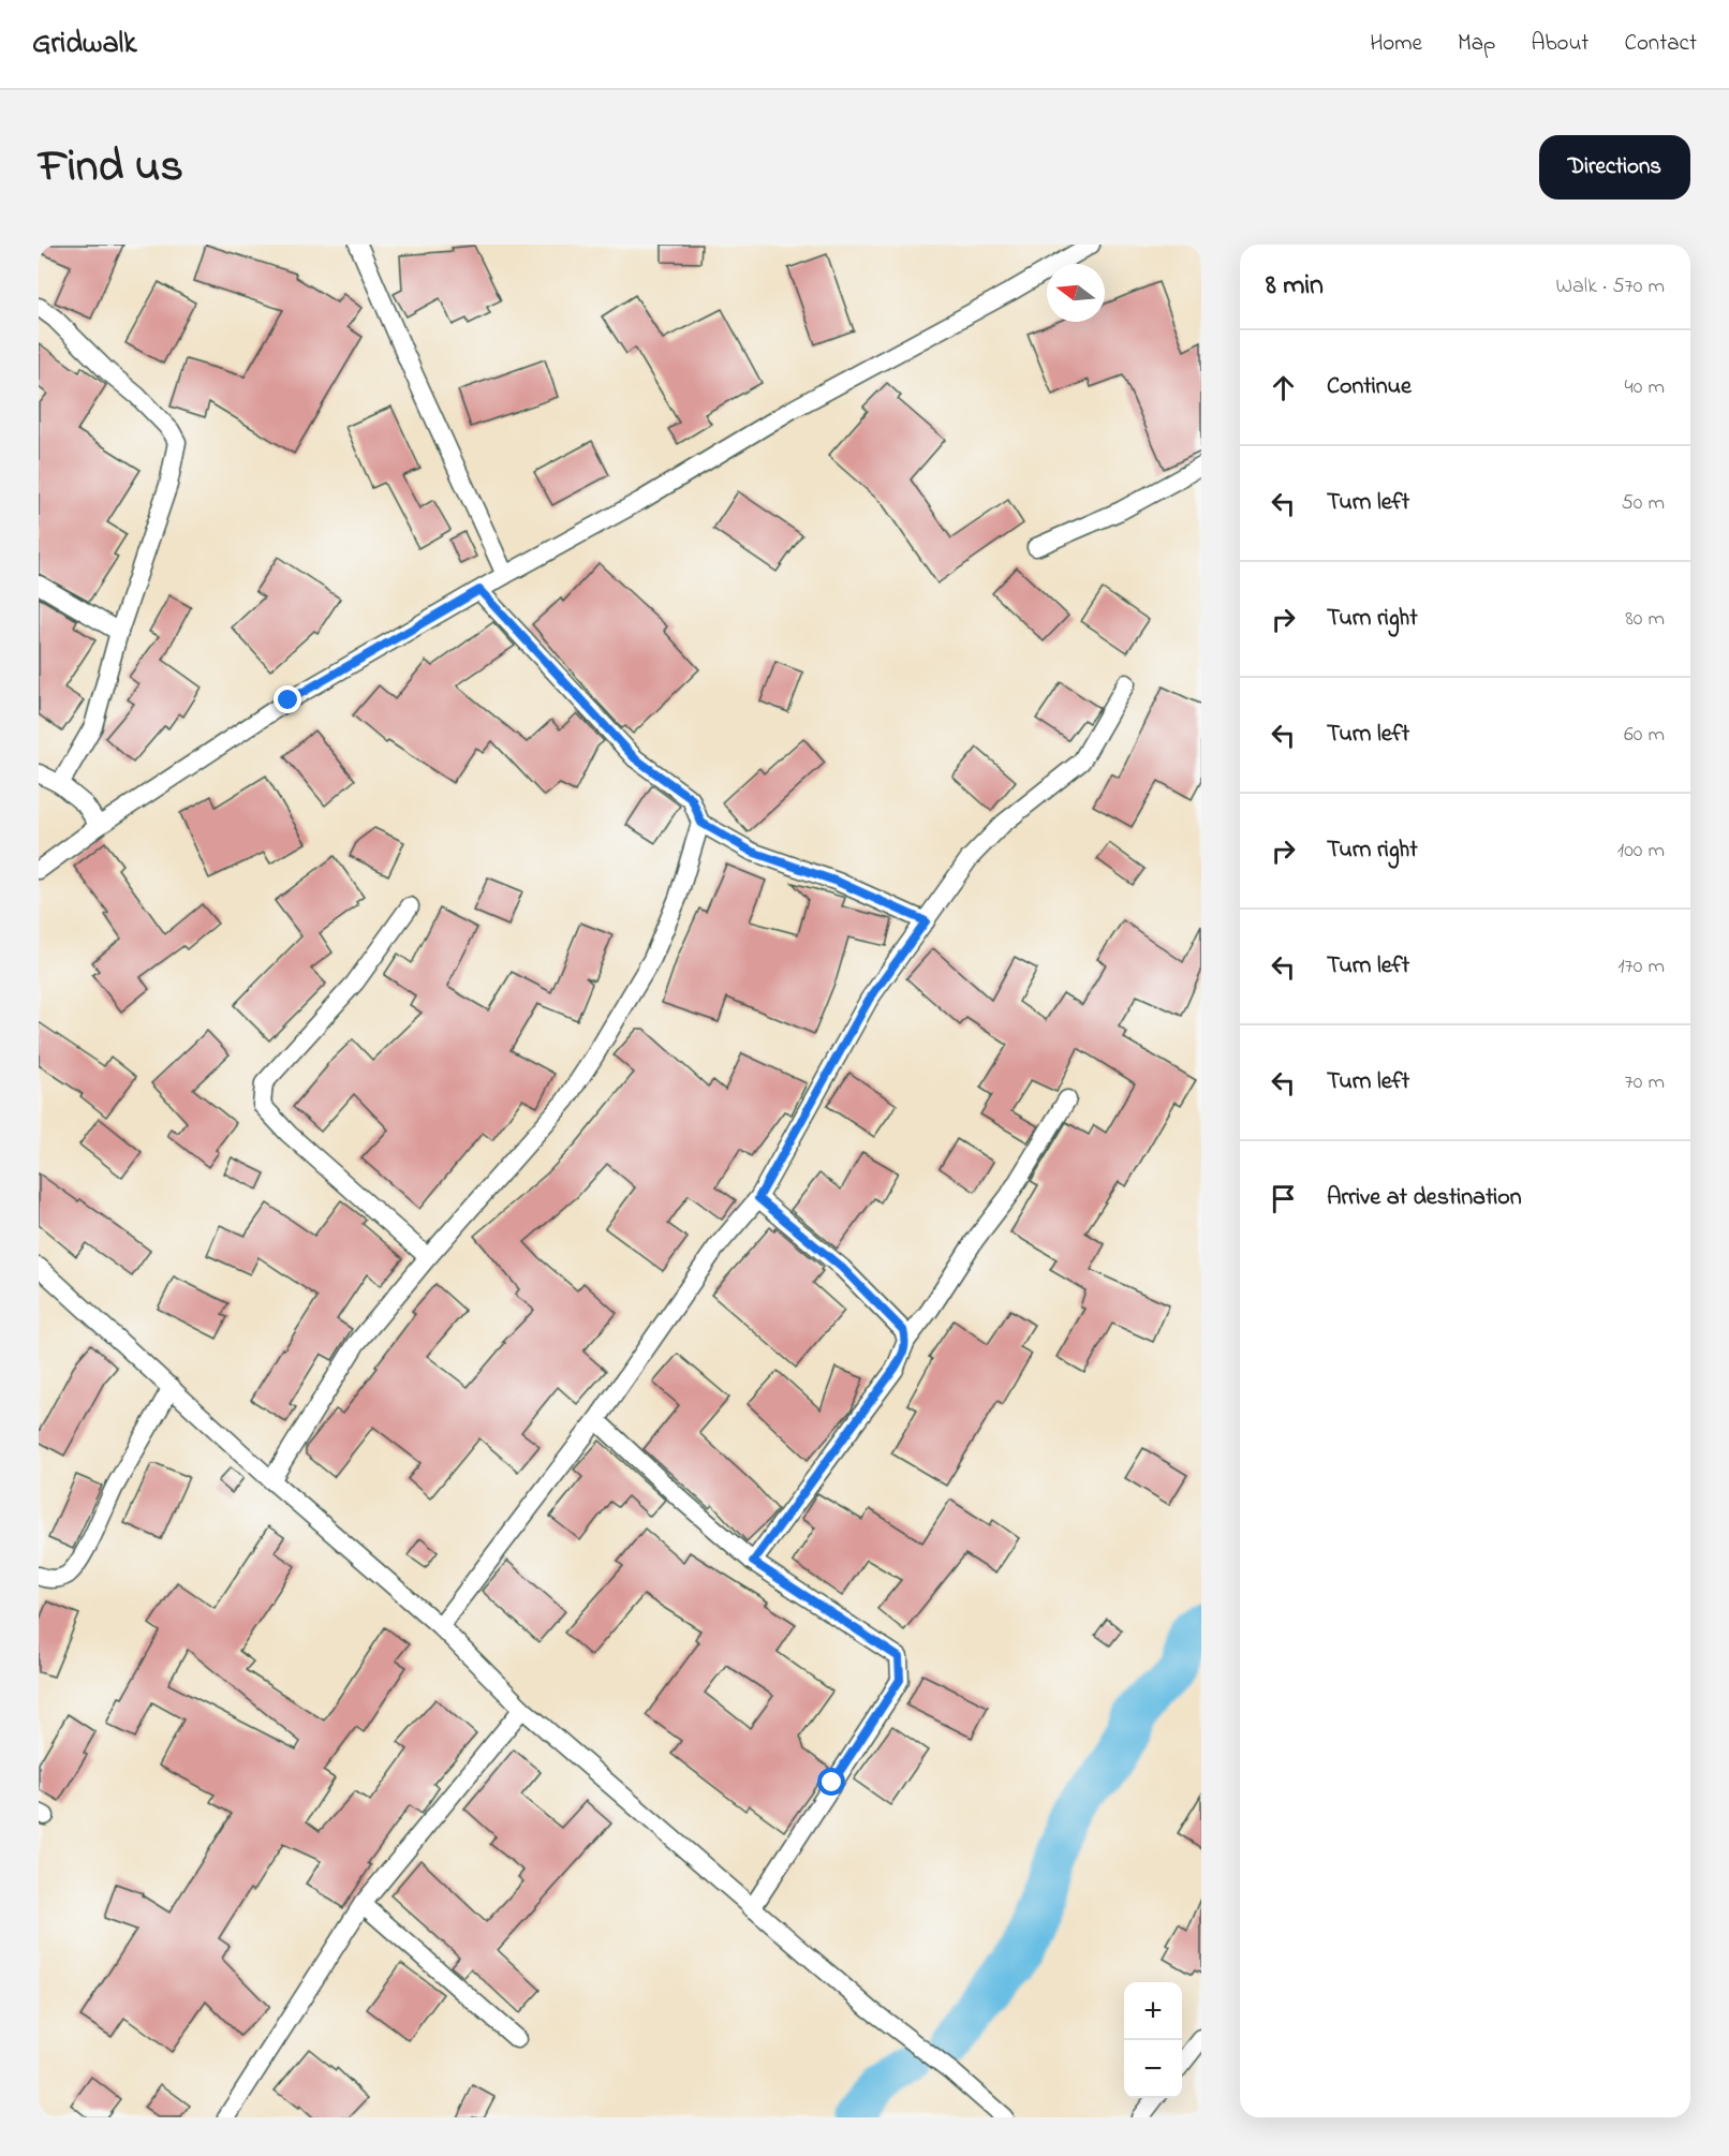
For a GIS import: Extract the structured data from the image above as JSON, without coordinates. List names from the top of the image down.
{
  "north": "left",
  "page": {
    "header": "Gridwalk",
    "nav": [
      "Home",
      "Map",
      "About",
      "Contact"
    ],
    "title": "Find us",
    "buttons": "Directions",
    "heading": ["8 min", "Walk · 570 m"],
    "list": [
      ["Continue", "40 m"],
      ["Turn left", "50 m"],
      ["Turn right", "80 m"],
      ["Turn left", "60 m"],
      ["Turn right", "100 m"],
      ["Turn left", "170 m"],
      ["Turn left", "70 m"],
      "Arrive at destination"
    ],
    "map_buttons": ["+", "−"]
  }
}
